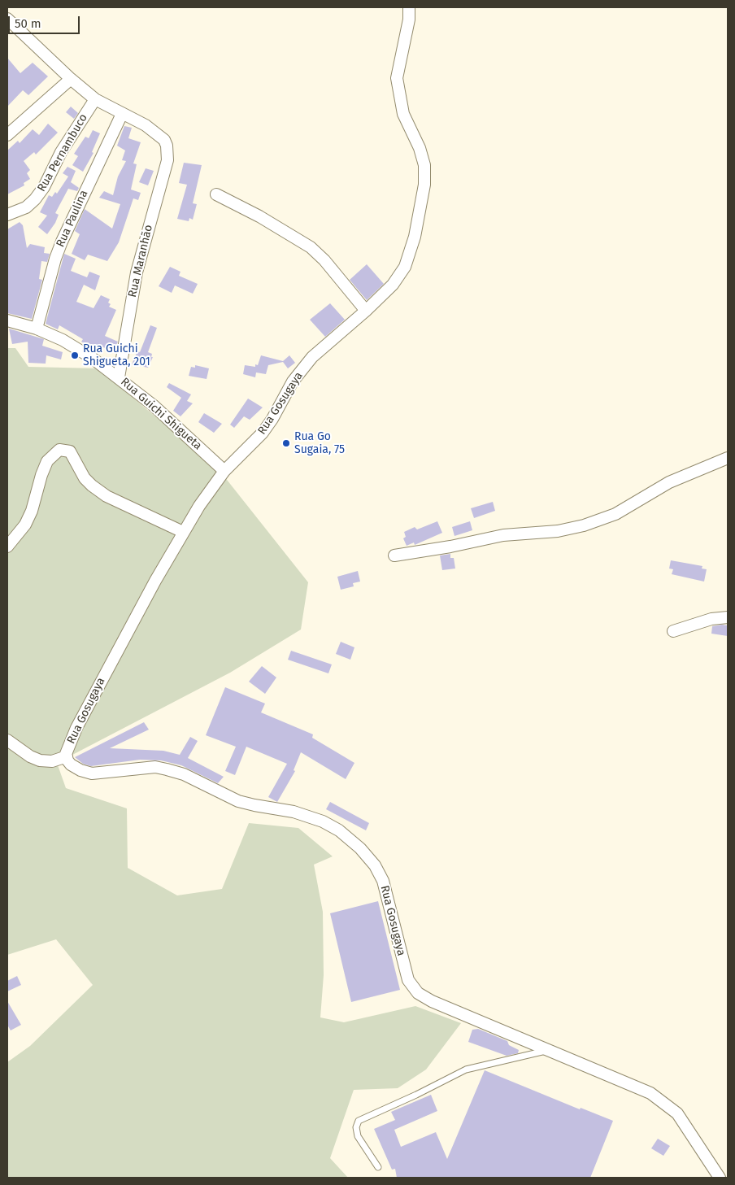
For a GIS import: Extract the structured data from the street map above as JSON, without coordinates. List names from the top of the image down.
{
  "streets": {
    "street": [
      "Rua Pernambuco",
      "Rua Paulina",
      "Rua Maranhão",
      "Rua Gosugaya",
      "Rua Guichi Shigueta"
    ]
  },
  "crossings": [
    ["Rua Paulina", "Rua Maranhão"],
    ["Rua Paulina", "Rua Guichi Shigueta"],
    ["Rua Maranhão", "Rua Guichi Shigueta"],
    ["Rua Gosugaya", "Rua Guichi Shigueta"]
  ],
  "places": ["Rua Guichi Shigueta, 201", "Rua Go Sugaia, 75"],
  "scale_bar": "50 m"
}
